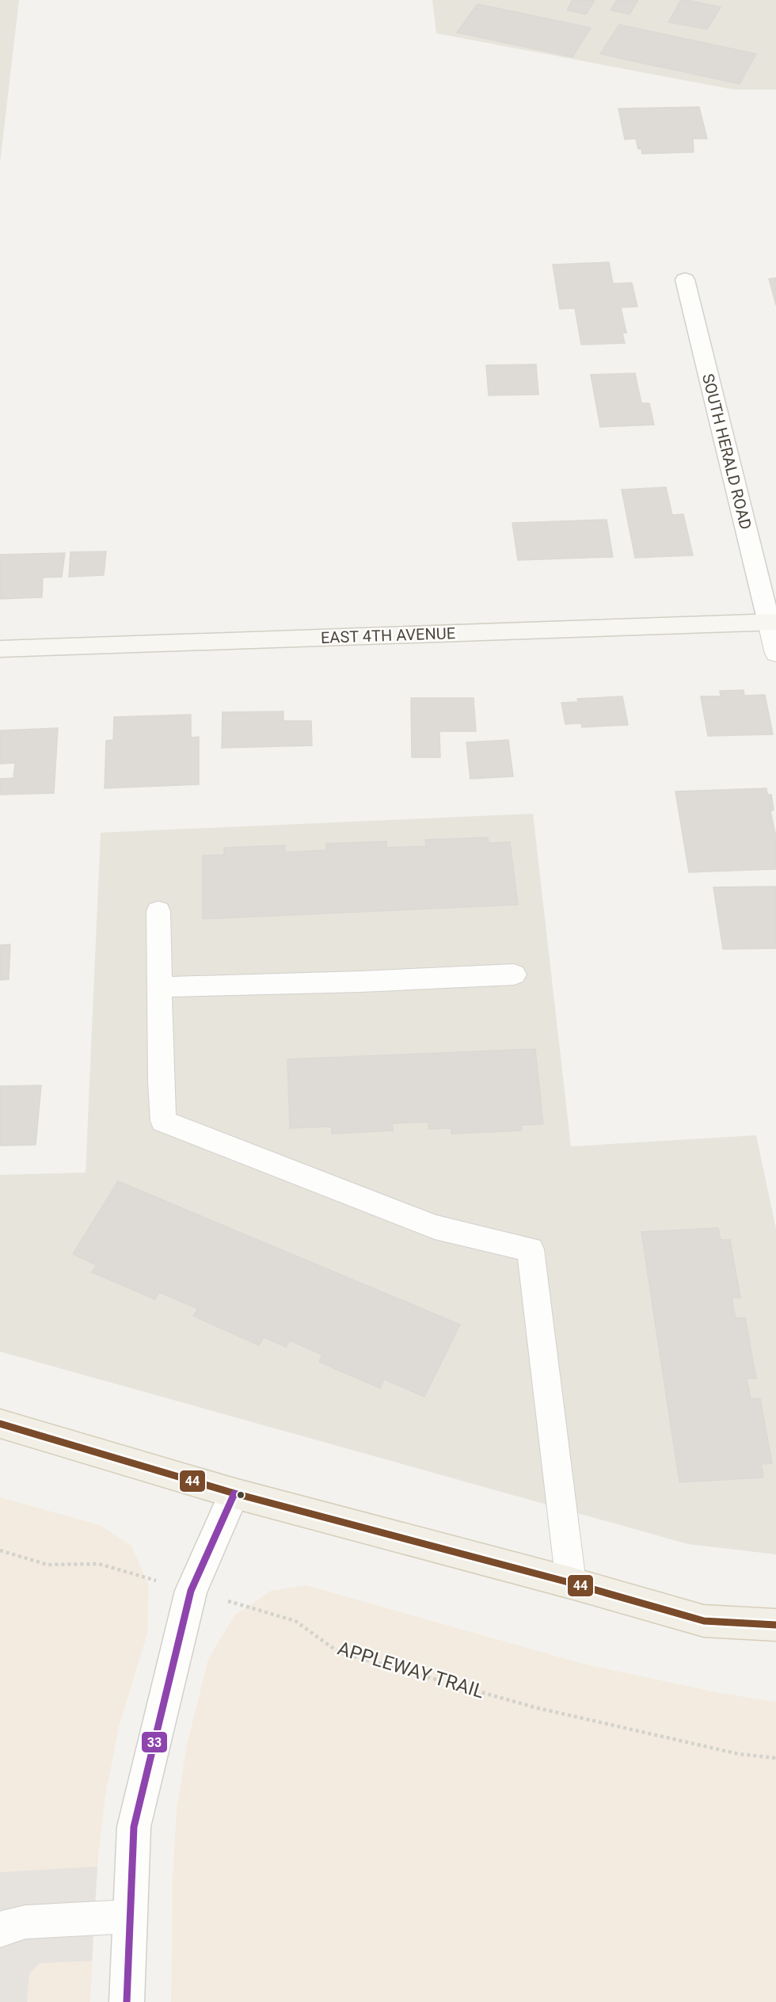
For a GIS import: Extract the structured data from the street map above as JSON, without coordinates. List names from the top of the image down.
{
  "streets": {
    "street": ["SOUTH HERALD ROAD", "EAST 4TH AVENUE"],
    "path": ["APPLEWAY TRAIL"]
  },
  "crossings": [
    ["SOUTH HERALD ROAD", "EAST 4TH AVENUE"]
  ],
  "lines": ["transit line 44", "transit line 33"]
}
